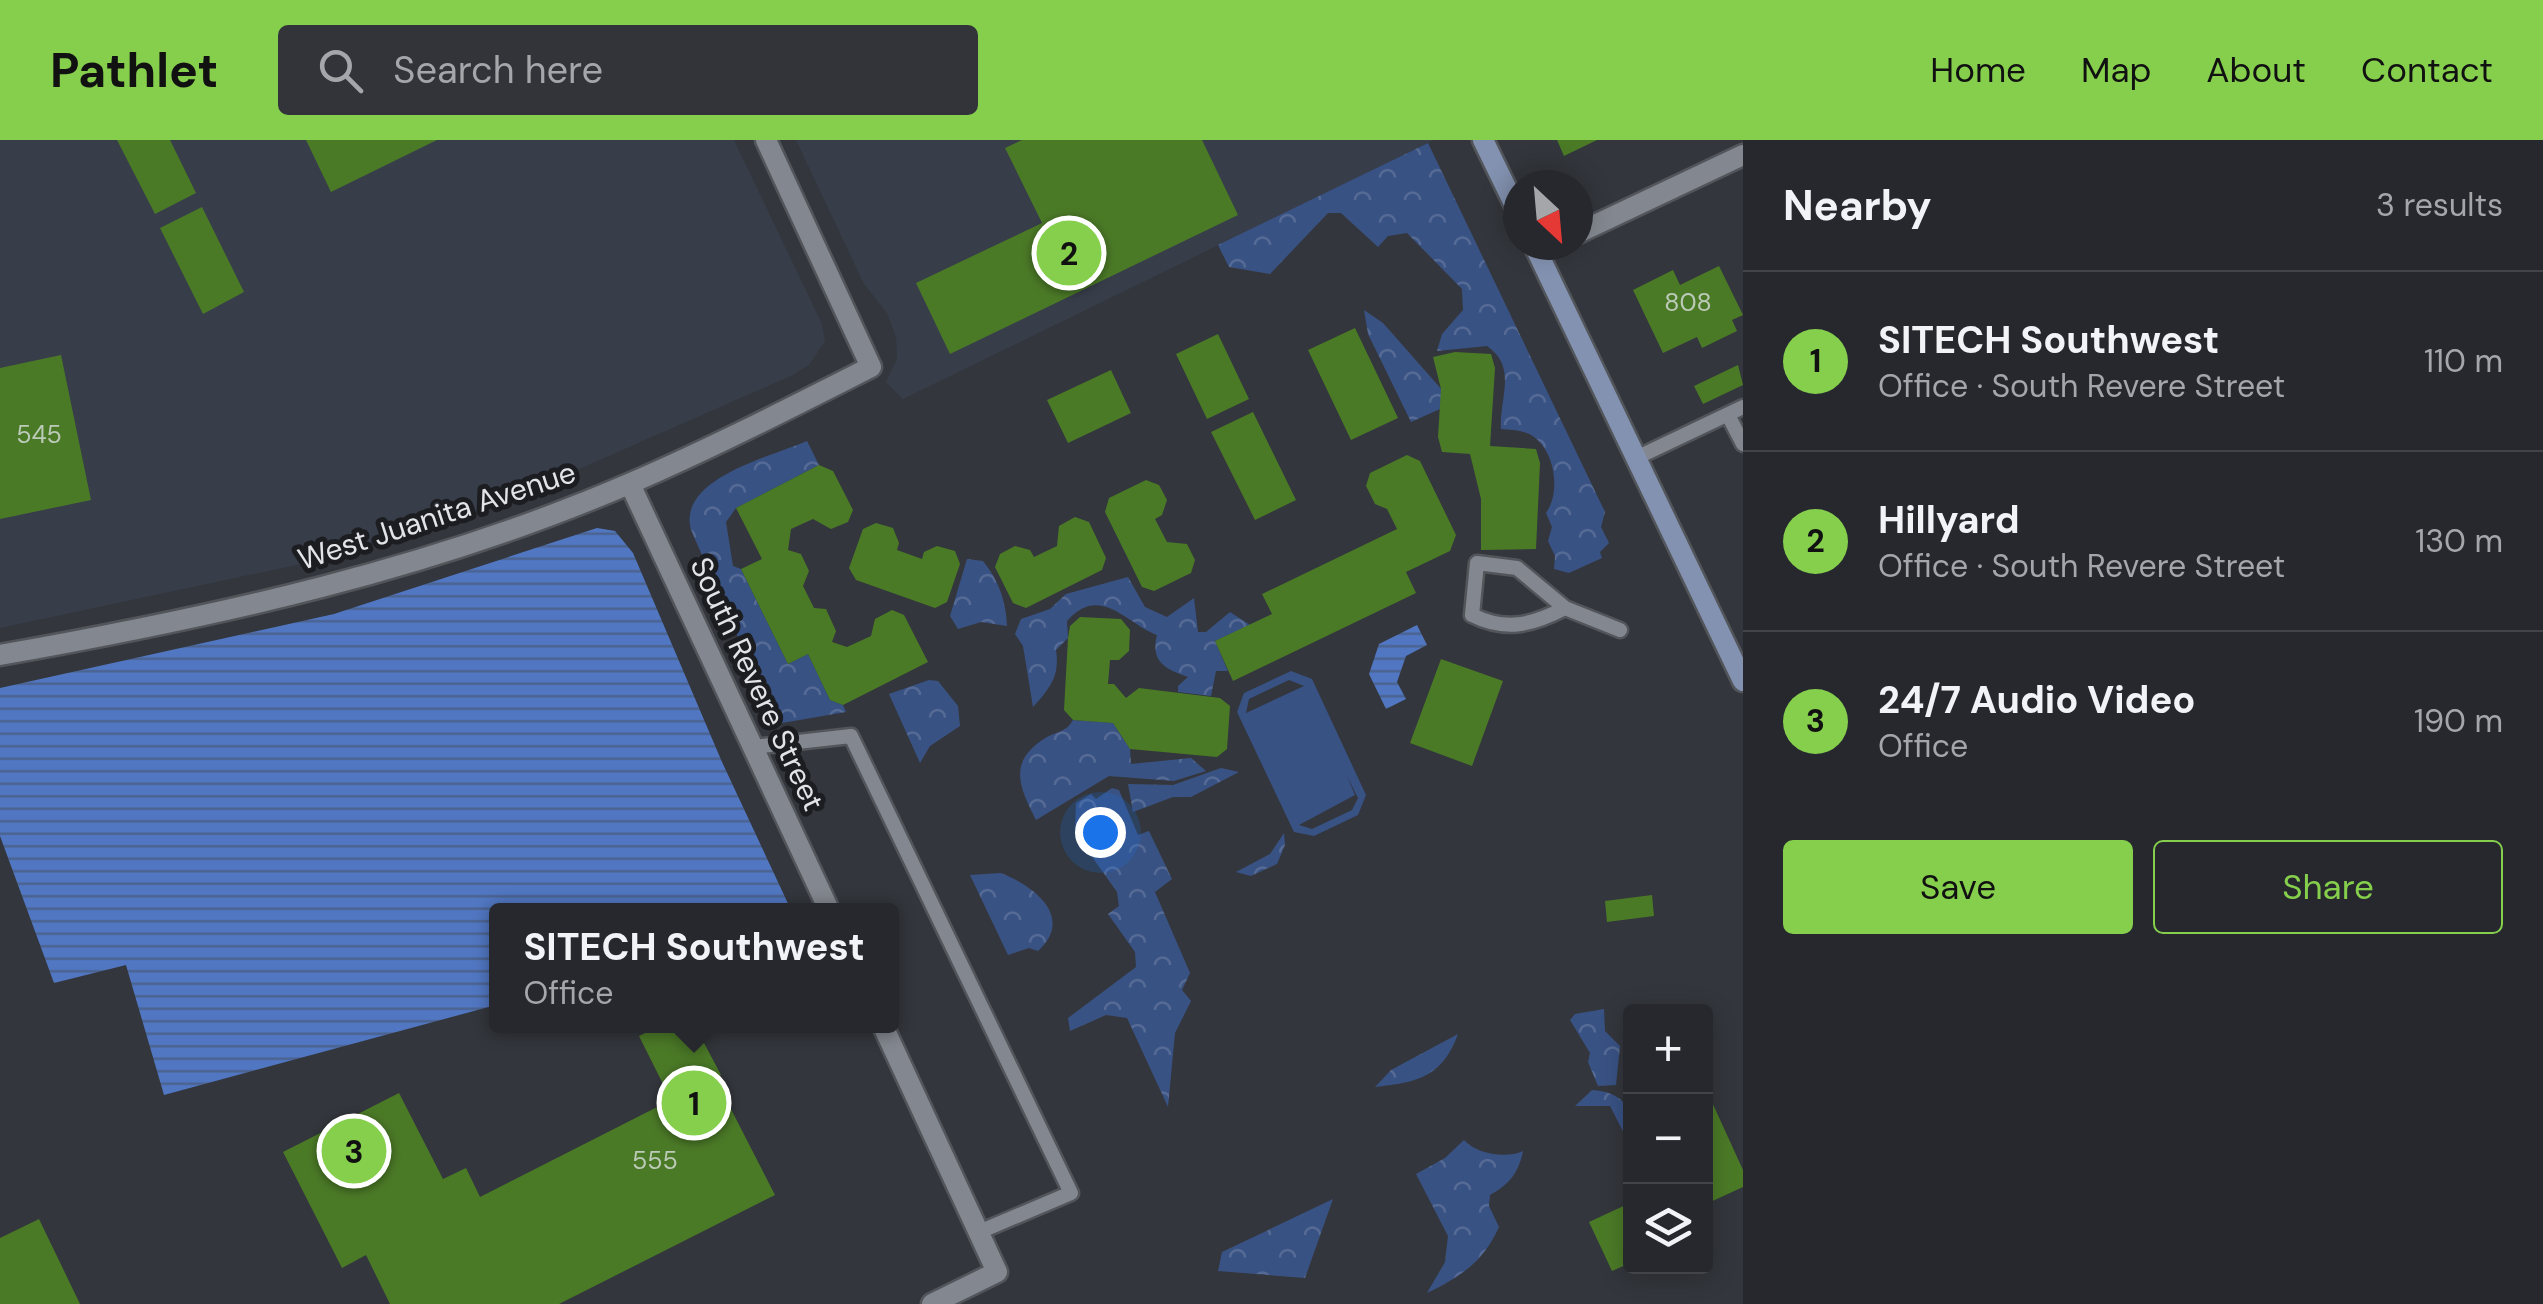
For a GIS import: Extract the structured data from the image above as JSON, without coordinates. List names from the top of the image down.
{
  "streets": {
    "street": ["West Juanita Avenue", "South Revere Street"]
  },
  "crossings": [
    ["West Juanita Avenue", "South Revere Street"]
  ],
  "house_numbers": ["808", "545", "555"],
  "north": "bottom right",
  "page": {
    "header": "Pathlet",
    "search": "Search here",
    "nav": [
      "Home",
      "Map",
      "About",
      "Contact"
    ],
    "heading": ["Nearby", "3 results"],
    "pins": ["2", "1", "3"],
    "list": [
      {
        "mark": "1",
        "name": "SITECH Southwest",
        "note": "Office · South Revere Street",
        "value": "110 m"
      },
      {
        "mark": "2",
        "name": "Hillyard",
        "note": "Office · South Revere Street",
        "value": "130 m"
      },
      {
        "mark": "3",
        "name": "24/7 Audio Video",
        "note": "Office",
        "value": "190 m"
      }
    ],
    "buttons": ["Save", "Share"],
    "popup": ["SITECH Southwest", "Office"],
    "map_buttons": ["+", "−"]
  }
}
